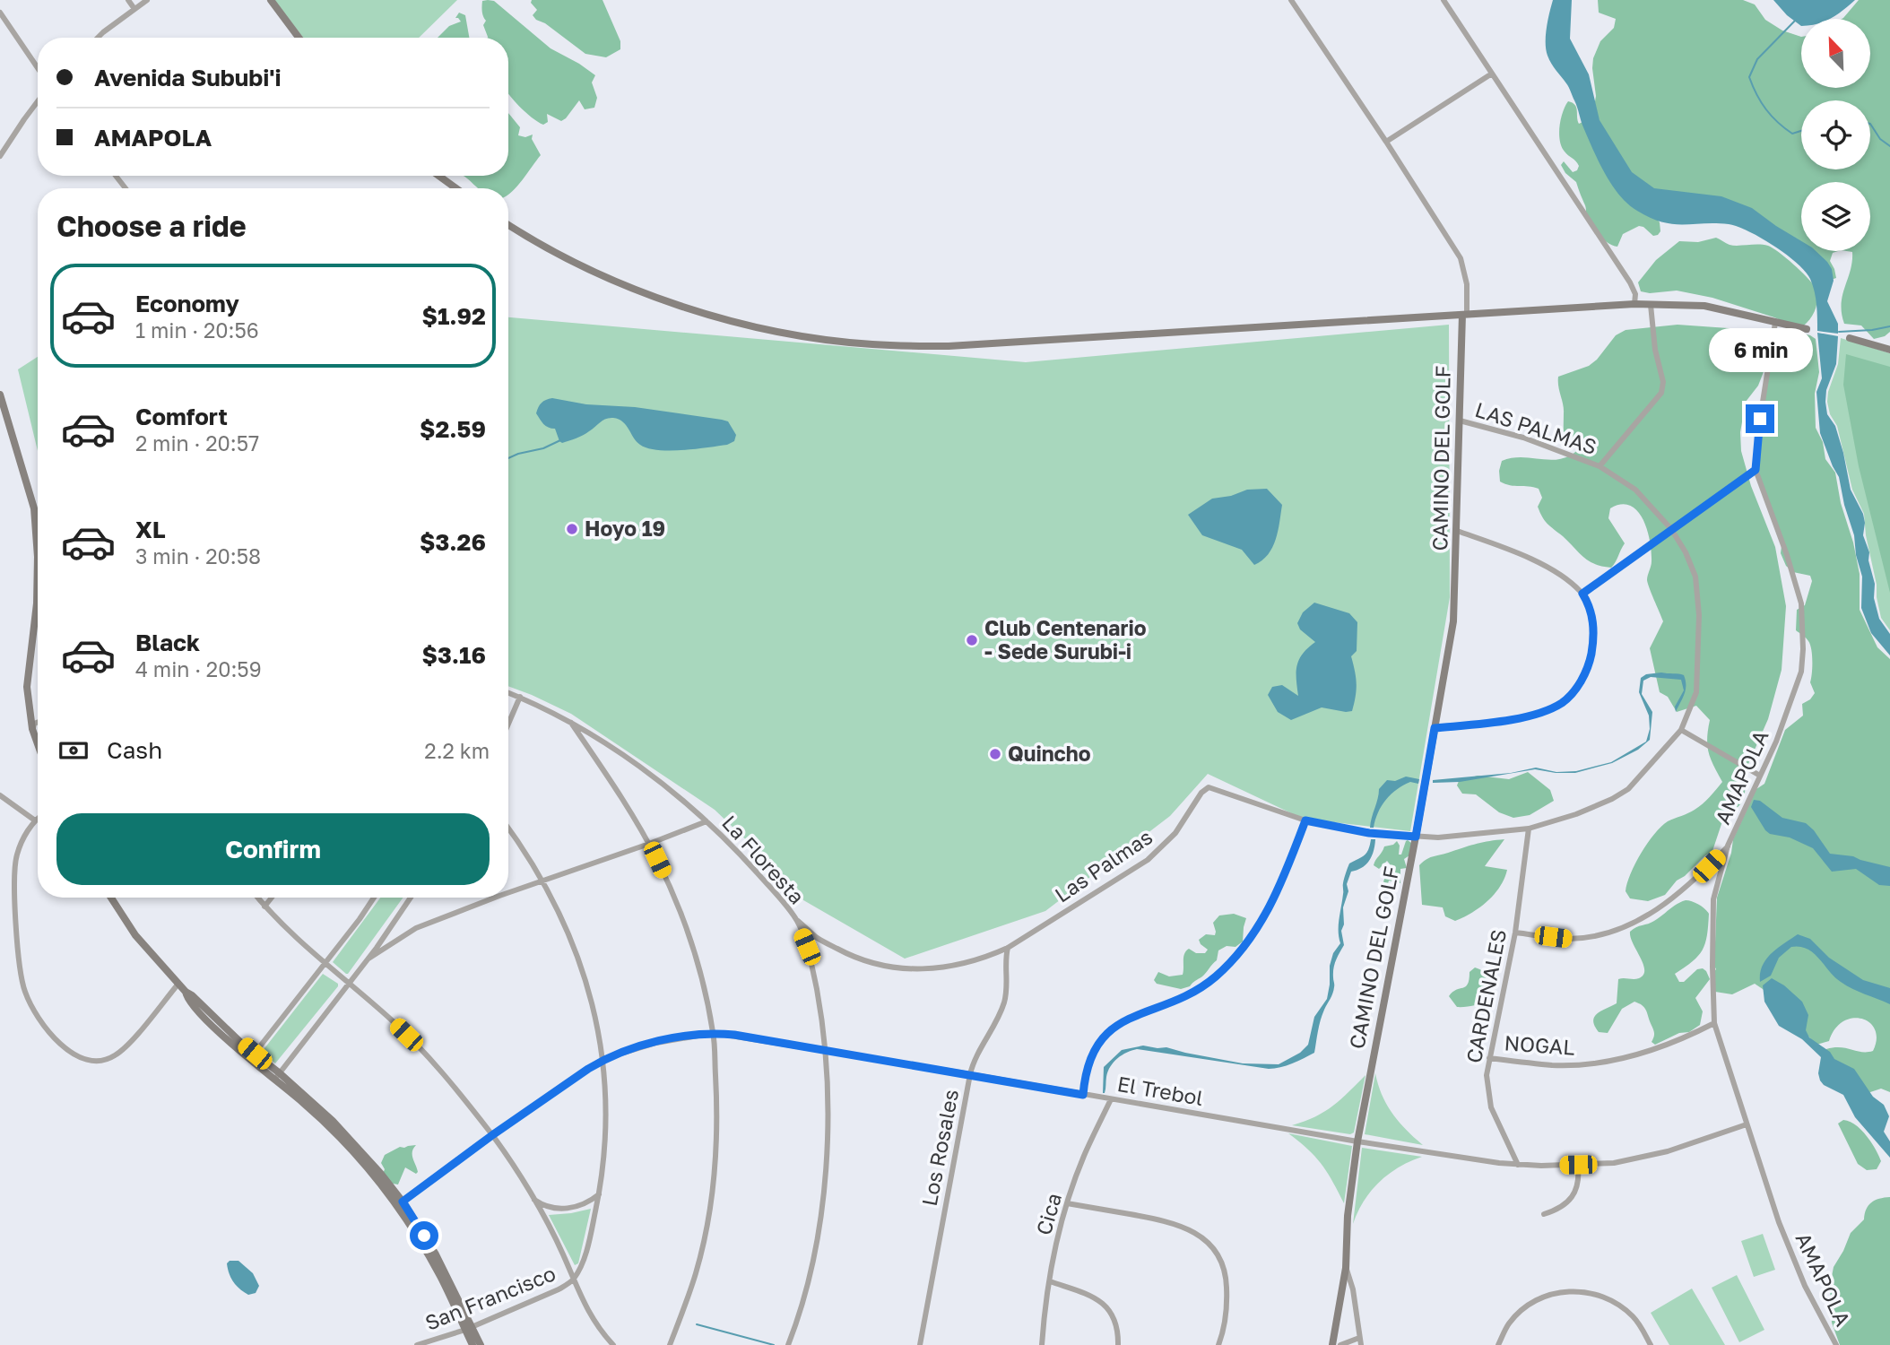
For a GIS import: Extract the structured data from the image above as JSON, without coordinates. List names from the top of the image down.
{
  "streets": {
    "street": [
      "LAS PALMAS",
      "CAMINO DEL GOLF",
      "AMAPOLA",
      "La Floresta",
      "Las Palmas",
      "CARDENALES",
      "NOGAL",
      "El Trebol",
      "Los Rosales",
      "Cica",
      "San Francisco"
    ]
  },
  "crossings": [
    ["LAS PALMAS", "CAMINO DEL GOLF"],
    ["LAS PALMAS", "Las Palmas"],
    ["LAS PALMAS", "CARDENALES"],
    ["CAMINO DEL GOLF", "Las Palmas"],
    ["CAMINO DEL GOLF", "El Trebol"],
    ["AMAPOLA", "NOGAL"],
    ["AMAPOLA", "El Trebol"],
    ["La Floresta", "Las Palmas"],
    ["La Floresta", "El Trebol"],
    ["Las Palmas", "CARDENALES"],
    ["Las Palmas", "Los Rosales"],
    ["CARDENALES", "NOGAL"],
    ["CARDENALES", "El Trebol"],
    ["El Trebol", "Los Rosales"],
    ["El Trebol", "Cica"],
    ["El Trebol", "San Francisco"]
  ],
  "places": ["Hoyo 19", "Club Centenario - Sede Surubi-i", "Quincho"],
  "north": "top left",
  "page": {
    "banner": ["Avenida Sububi'i", "AMAPOLA"],
    "heading": "Choose a ride",
    "list": [
      {
        "name": "Economy",
        "note": "1 min · 20:56",
        "value": "$1.92"
      },
      {
        "name": "Comfort",
        "note": "2 min · 20:57",
        "value": "$2.59"
      },
      {
        "name": "XL",
        "note": "3 min · 20:58",
        "value": "$3.26"
      },
      {
        "name": "Black",
        "note": "4 min · 20:59",
        "value": "$3.16"
      }
    ],
    "bubble": "6 min",
    "pay": ["Cash", "2.2 km"],
    "buttons": "Confirm"
  }
}
